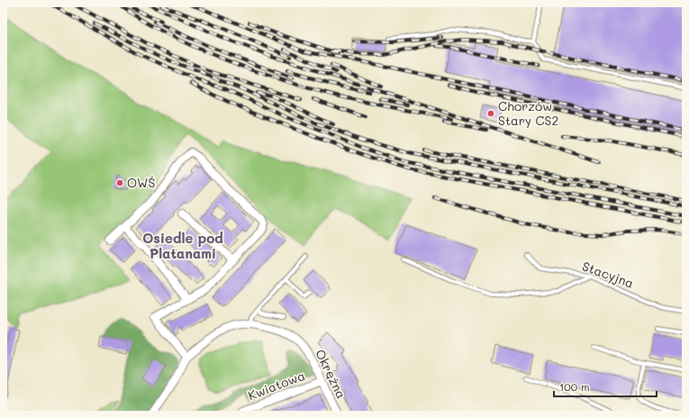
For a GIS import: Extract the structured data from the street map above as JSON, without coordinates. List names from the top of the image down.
{
  "streets": {
    "street": ["Okrężna", "Kwiatowa"],
    "lane": ["Stacyjna"]
  },
  "crossings": [
    ["Okrężna", "Kwiatowa"]
  ],
  "districts": ["Osiedle pod Platanami"],
  "places": ["Chorzów Stary CS2", "OWŚ"],
  "scale_bar": "100 m"
}
